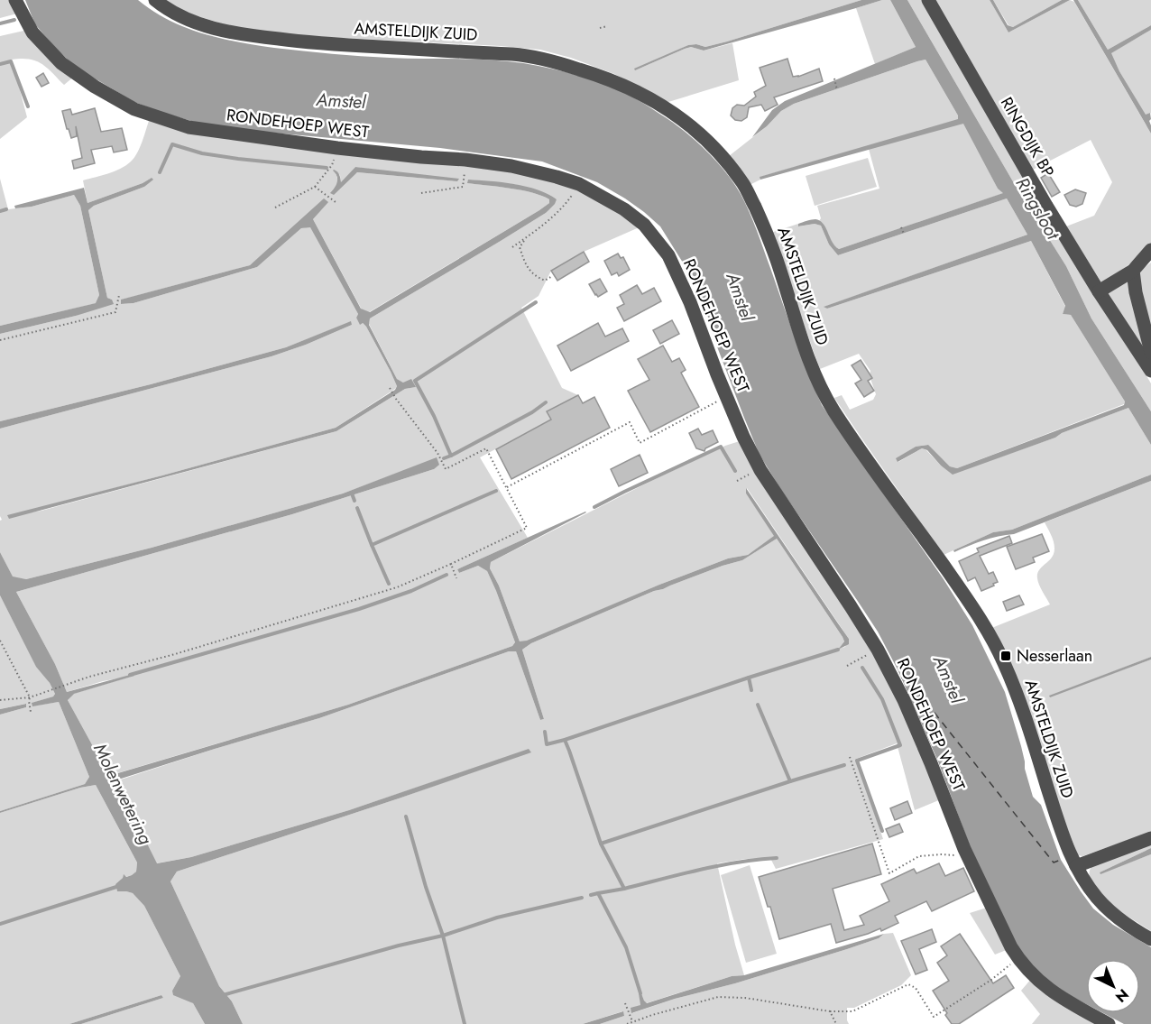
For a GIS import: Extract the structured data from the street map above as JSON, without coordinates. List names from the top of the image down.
{
  "streets": {
    "street": ["AMSTELDIJK ZUID", "RONDEHOEP WEST", "RINGDIJK BP"]
  },
  "water": ["Amstel", "Ringsloot", "Molenwetering"],
  "places": {
    "transit": ["Nesserlaan"]
  },
  "north": "bottom right"
}
